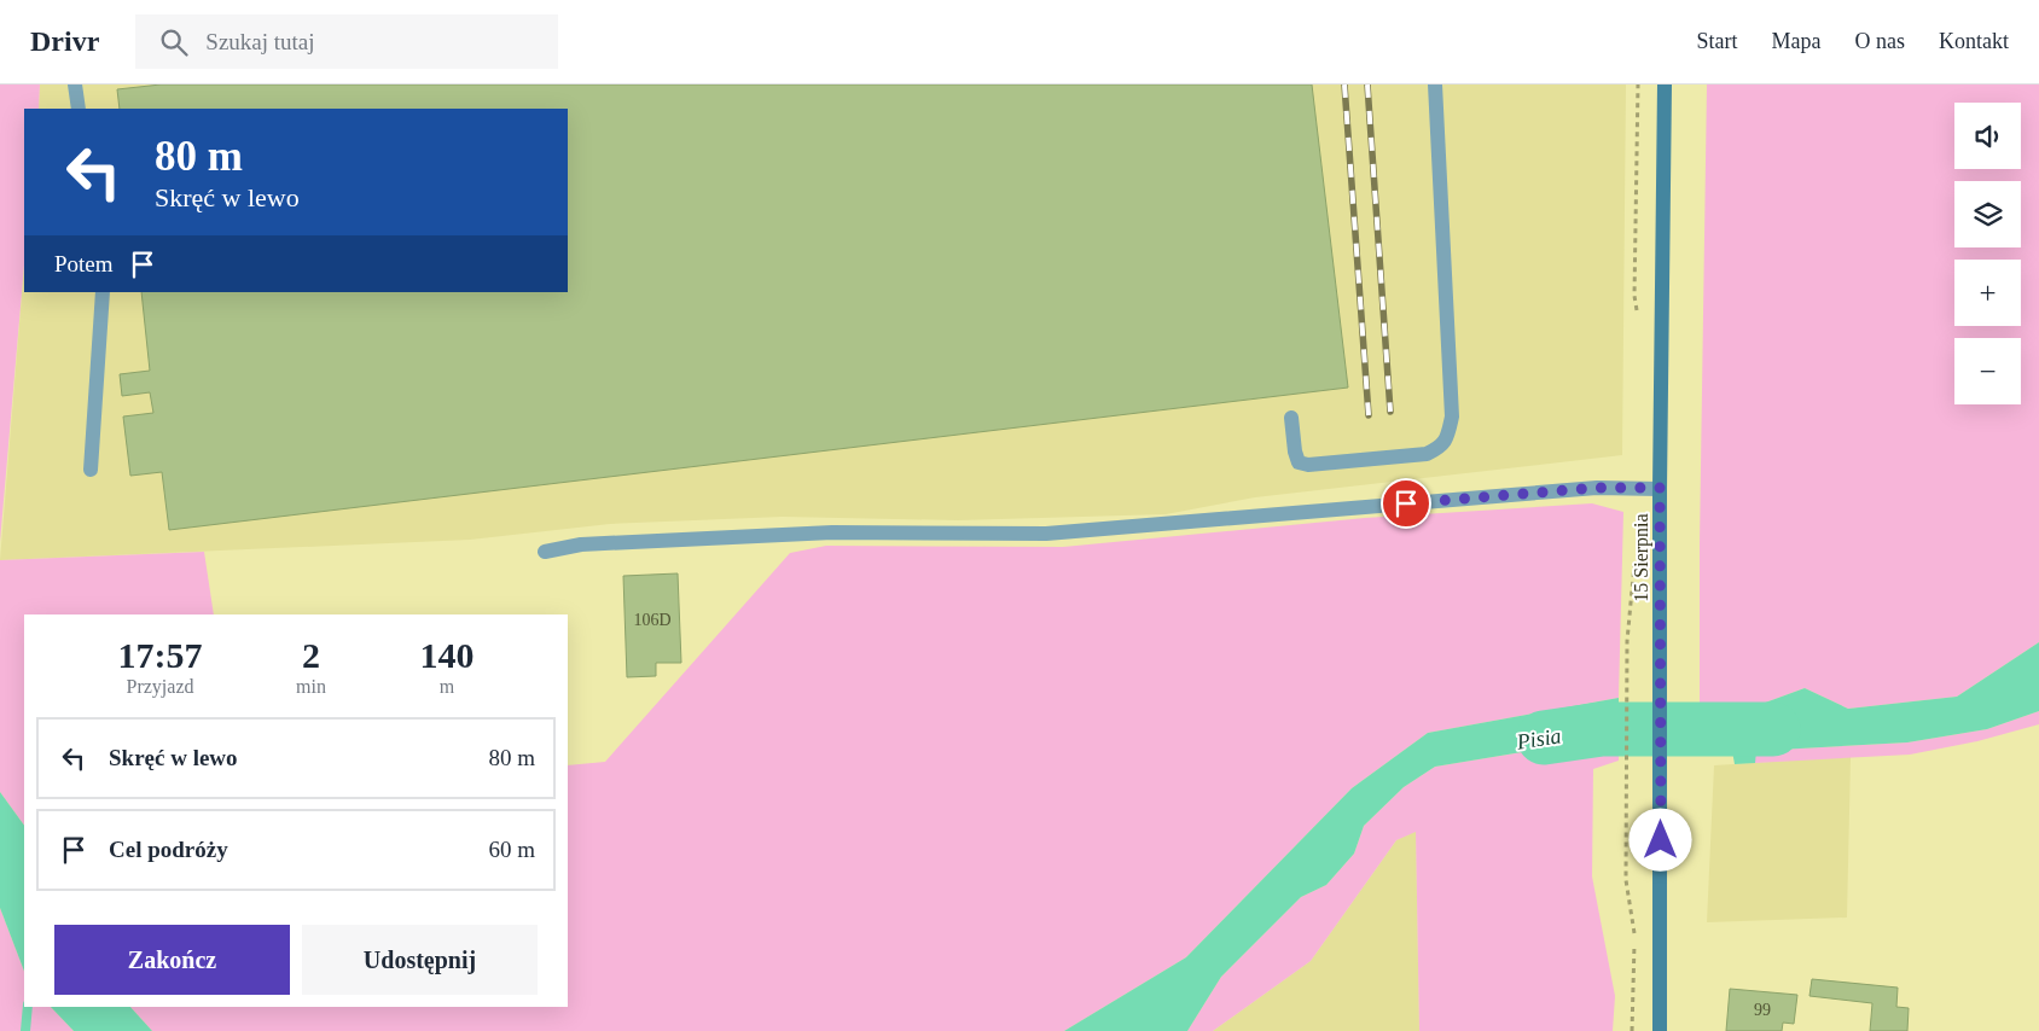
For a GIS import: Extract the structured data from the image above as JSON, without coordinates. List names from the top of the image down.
{
  "streets": {
    "main road": ["15 Sierpnia"]
  },
  "water": ["Pisia"],
  "house_numbers": ["106D", "99"],
  "page": {
    "header": "Drivr",
    "search": "Szukaj tutaj",
    "nav": [
      "Start",
      "Mapa",
      "O nas",
      "Kontakt"
    ],
    "map_buttons": ["+", "−"],
    "turn": ["80 m", "Skręć w lewo"],
    "then": "Potem",
    "eta": [
      "17:57",
      "Przyjazd",
      "2",
      "min",
      "140",
      "m"
    ],
    "list": [
      {
        "name": "Skręć w lewo",
        "value": "80 m"
      },
      {
        "name": "Cel podróży",
        "value": "60 m"
      }
    ],
    "buttons": ["Zakończ", "Udostępnij"]
  }
}
